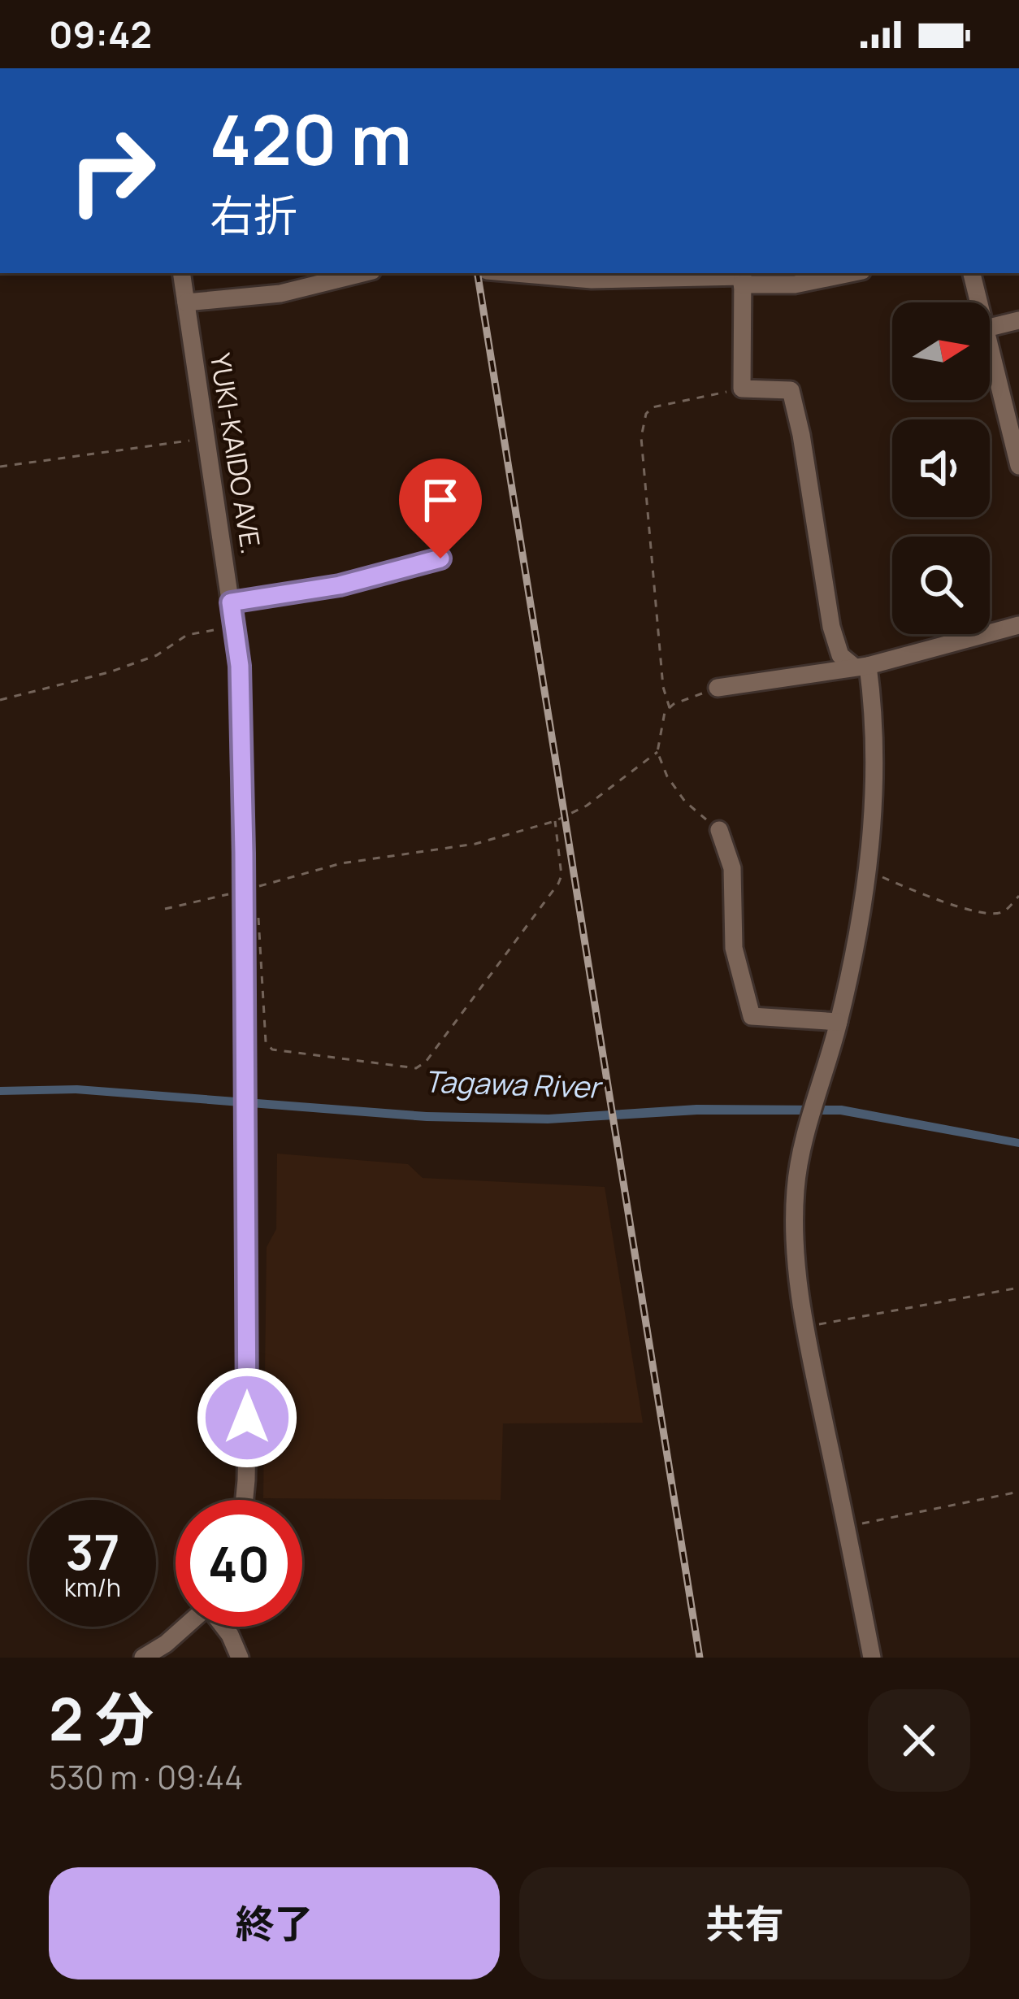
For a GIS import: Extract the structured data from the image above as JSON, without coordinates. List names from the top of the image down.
{
  "streets": {
    "street": ["YUKI-KAIDO AVE."]
  },
  "water": ["Tagawa River"],
  "north": "right",
  "page": {
    "status": "09:42",
    "turn": ["420 m", "右折"],
    "speed": "37 km/h",
    "limit": "40",
    "heading": ["2 分", "530 m · 09:44"],
    "buttons": ["終了", "共有"]
  }
}
